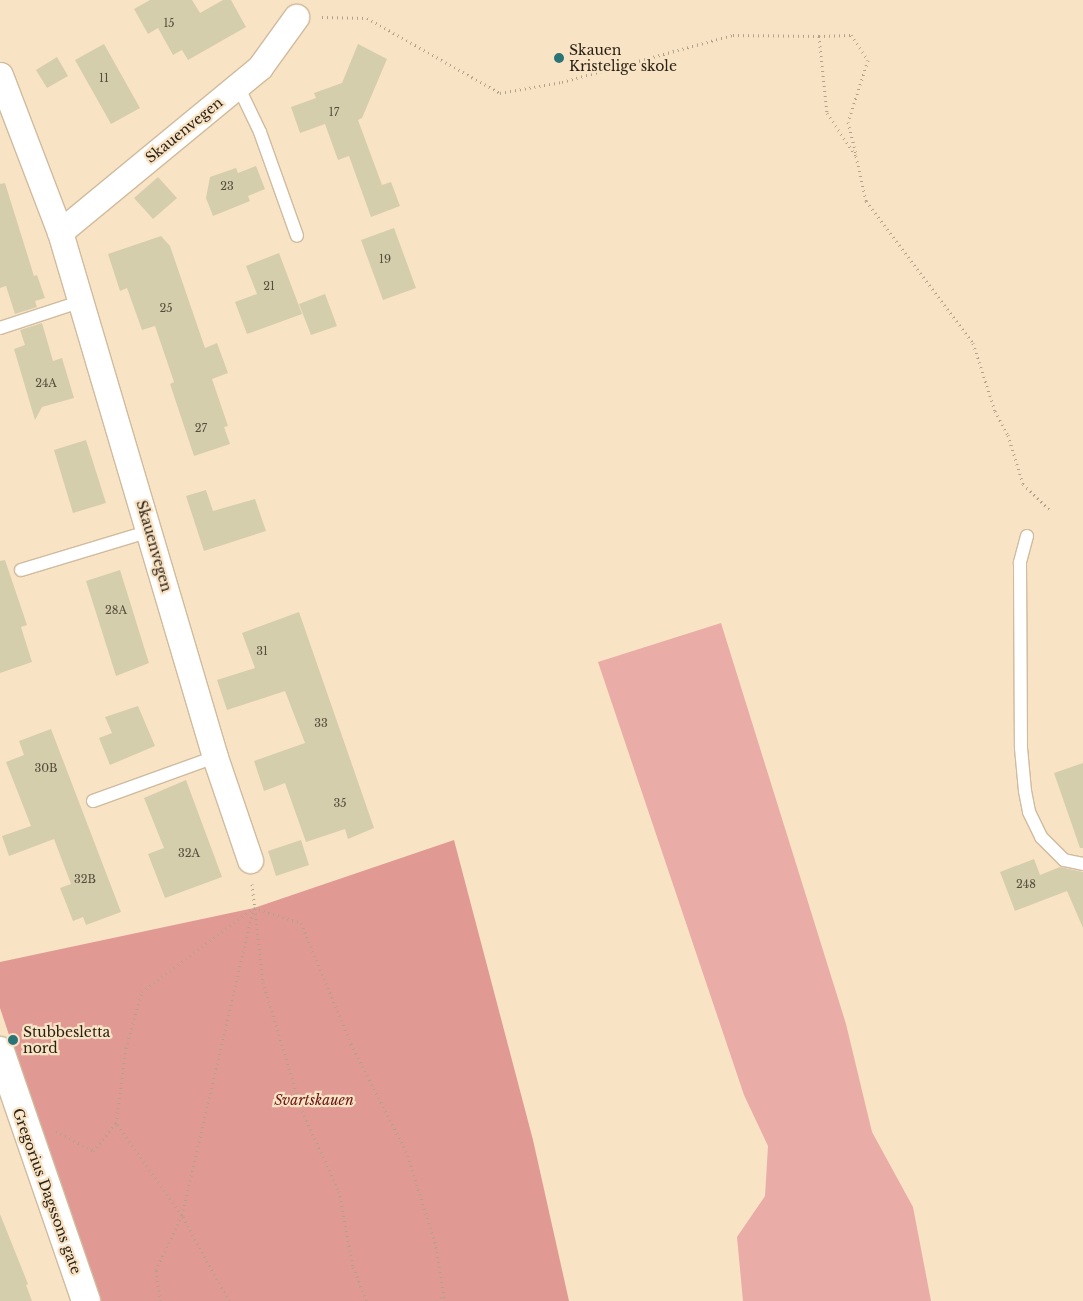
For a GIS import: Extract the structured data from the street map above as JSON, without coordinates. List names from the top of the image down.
{
  "streets": {
    "street": ["Skauenvegen", "Gregorius Dagssons gate"]
  },
  "parks": ["Svartskauen"],
  "places": ["Skauen Kristelige skole", "Stubbesletta nord"],
  "house_numbers": [
    "15",
    "11",
    "17",
    "23",
    "19",
    "21",
    "25",
    "24A",
    "27",
    "28A",
    "31",
    "33",
    "30B",
    "35",
    "32A",
    "32B",
    "248"
  ]
}
